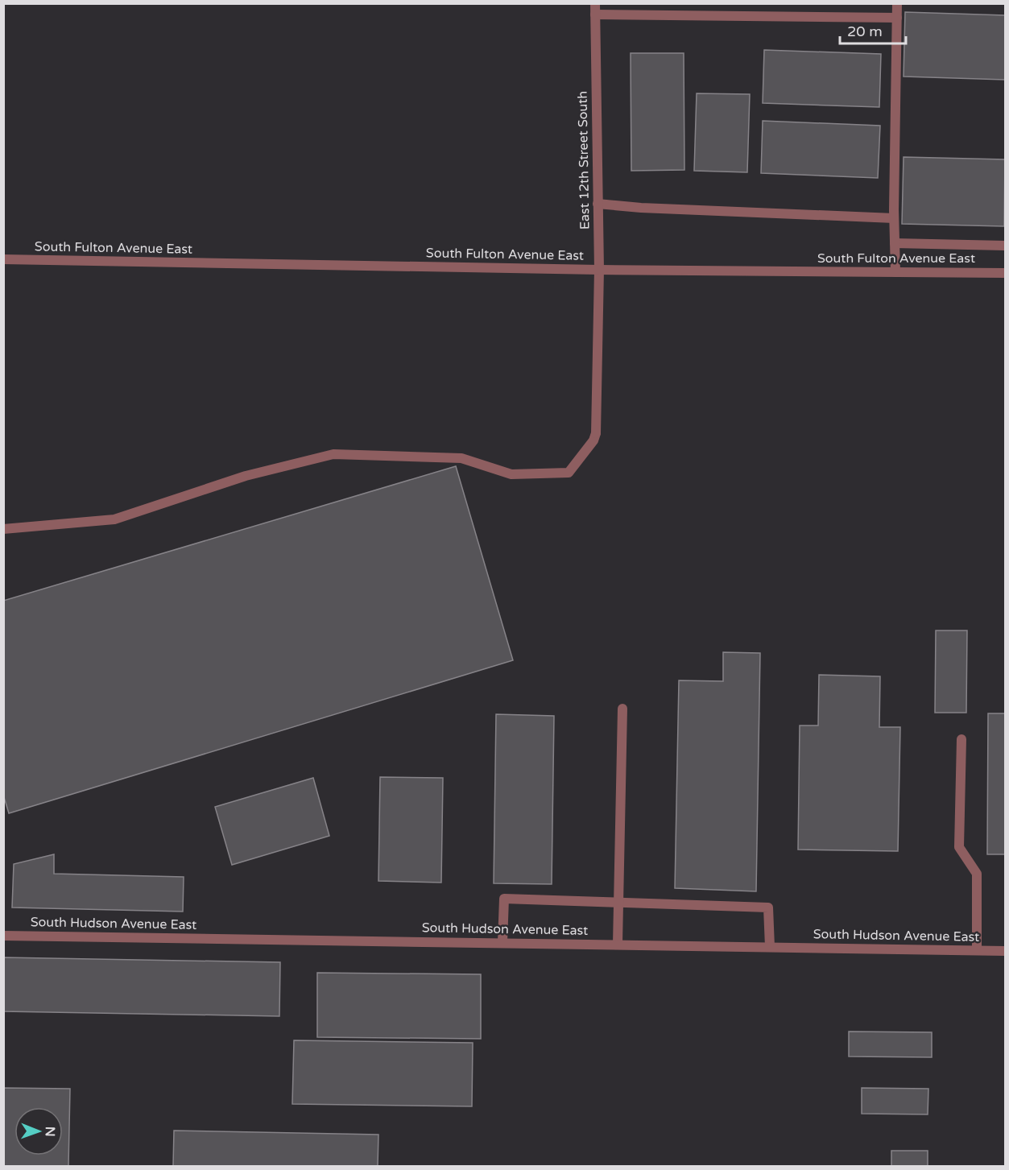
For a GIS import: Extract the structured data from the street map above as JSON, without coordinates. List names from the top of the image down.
{
  "streets": {
    "street": ["East 12th Street South", "South Fulton Avenue East", "South Hudson Avenue East"]
  },
  "crossings": [
    ["East 12th Street South", "South Fulton Avenue East"]
  ],
  "scale_bar": "20 m",
  "north": "right"
}
